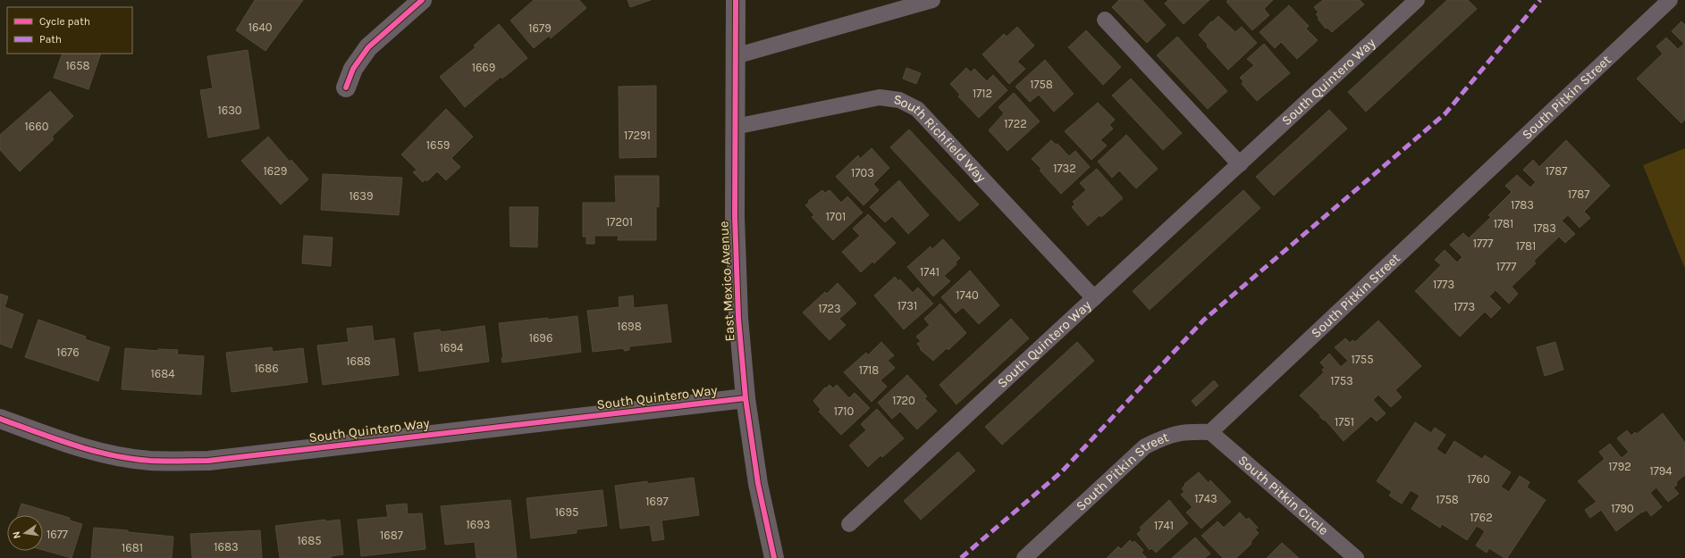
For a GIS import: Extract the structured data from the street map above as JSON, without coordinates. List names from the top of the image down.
{
  "streets": {
    "street": ["South Quintero Way", "East Mexico Avenue"],
    "lane": ["South Pitkin Street", "South Richfield Way", "South Pitkin Circle"]
  },
  "crossings": [
    ["South Quintero Way", "South Richfield Way"],
    ["South Quintero Way", "East Mexico Avenue"],
    ["South Pitkin Street", "South Pitkin Circle"],
    ["South Richfield Way", "East Mexico Avenue"]
  ],
  "house_numbers": [
    "1640",
    "1679",
    "1658",
    "1669",
    "1758",
    "1712",
    "1630",
    "1722",
    "1660",
    "17291",
    "1659",
    "1732",
    "1629",
    "1787",
    "1703",
    "1787",
    "1639",
    "1783",
    "1701",
    "17201",
    "1781",
    "1783",
    "1777",
    "1781",
    "1777",
    "1741",
    "1773",
    "1740",
    "1731",
    "1773",
    "1723",
    "1698",
    "1696",
    "1694",
    "1676",
    "1755",
    "1688",
    "1686",
    "1718",
    "1684",
    "1753",
    "1720",
    "1710",
    "1751",
    "1792",
    "1794",
    "1760",
    "1743",
    "1758",
    "1697",
    "1790",
    "1695",
    "1762",
    "1693",
    "1741",
    "1677",
    "1687",
    "1685",
    "1683",
    "1681"
  ],
  "legend": ["Cycle path", "Path"],
  "north": "left"
}
